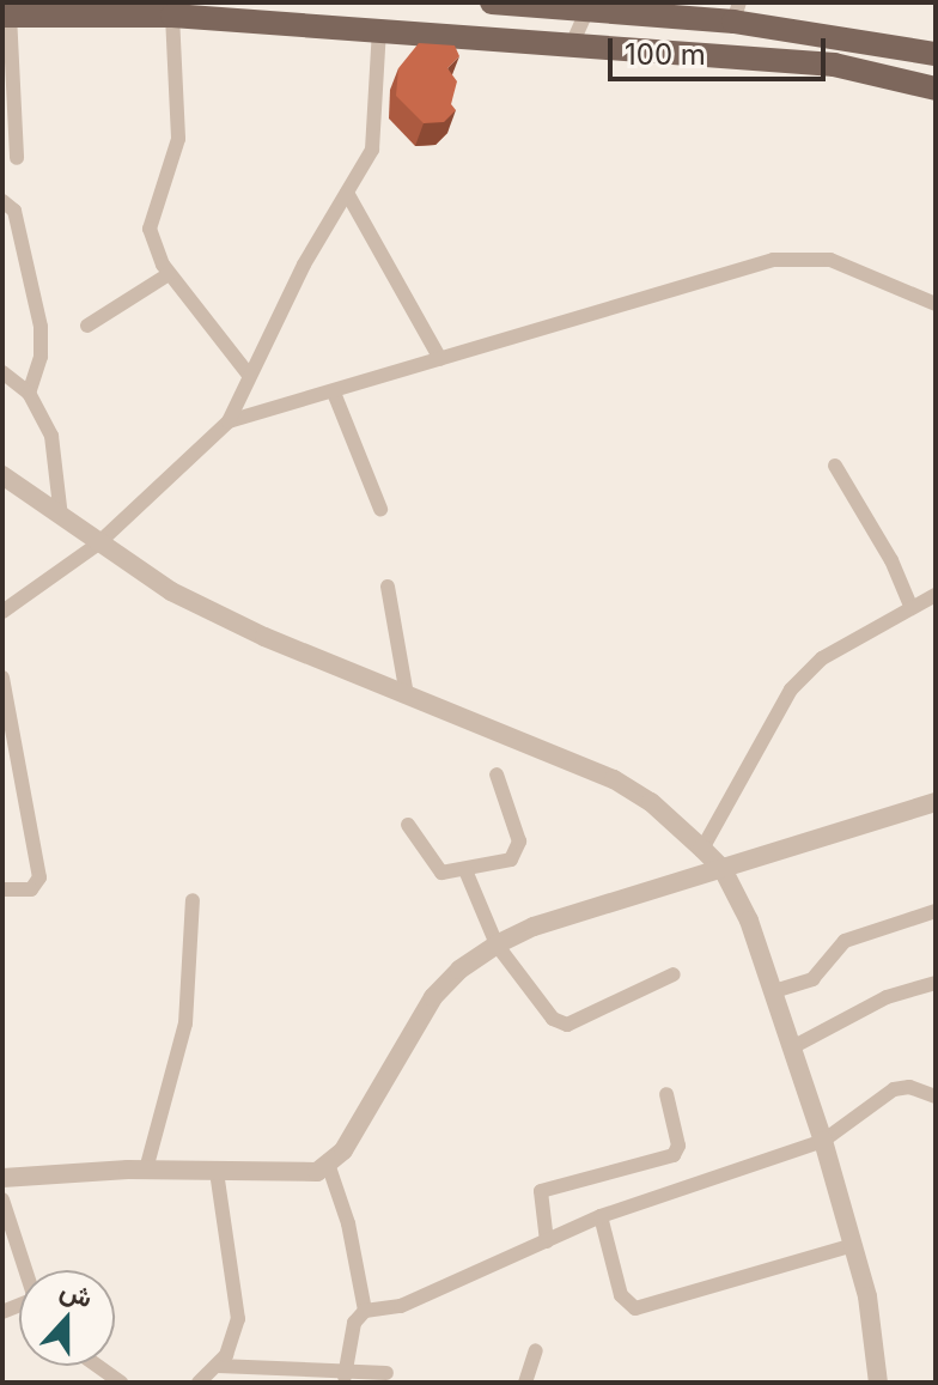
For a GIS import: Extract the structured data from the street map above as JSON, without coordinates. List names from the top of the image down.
{
  "scale_bar": "100 m",
  "north": "top"
}
